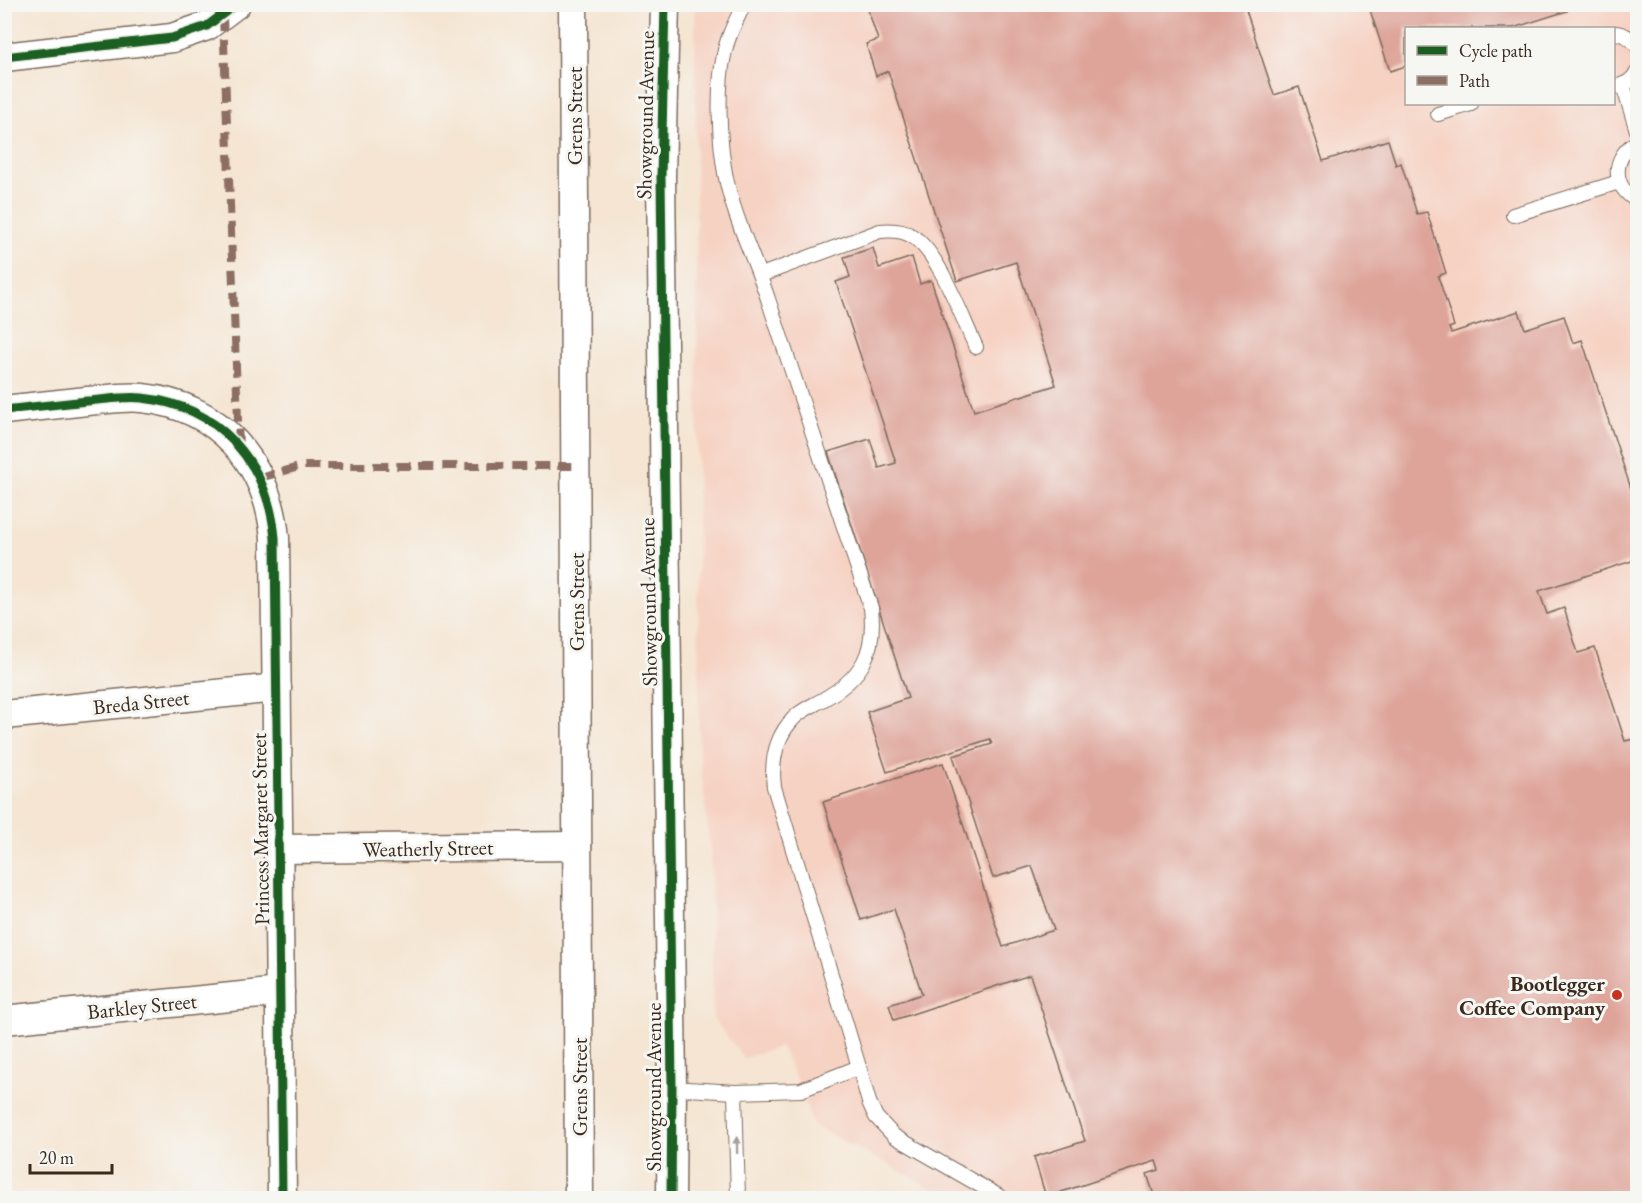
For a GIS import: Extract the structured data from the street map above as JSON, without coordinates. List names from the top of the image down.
{
  "streets": {
    "street": [
      "Showground Avenue",
      "Grens Street",
      "Breda Street",
      "Princess Margaret Street",
      "Weatherly Street",
      "Barkley Street"
    ]
  },
  "crossings": [
    ["Grens Street", "Weatherly Street"],
    ["Breda Street", "Princess Margaret Street"],
    ["Princess Margaret Street", "Weatherly Street"],
    ["Princess Margaret Street", "Barkley Street"]
  ],
  "places": ["Bootlegger Coffee Company"],
  "legend": ["Cycle path", "Path"],
  "scale_bar": "20 m"
}
